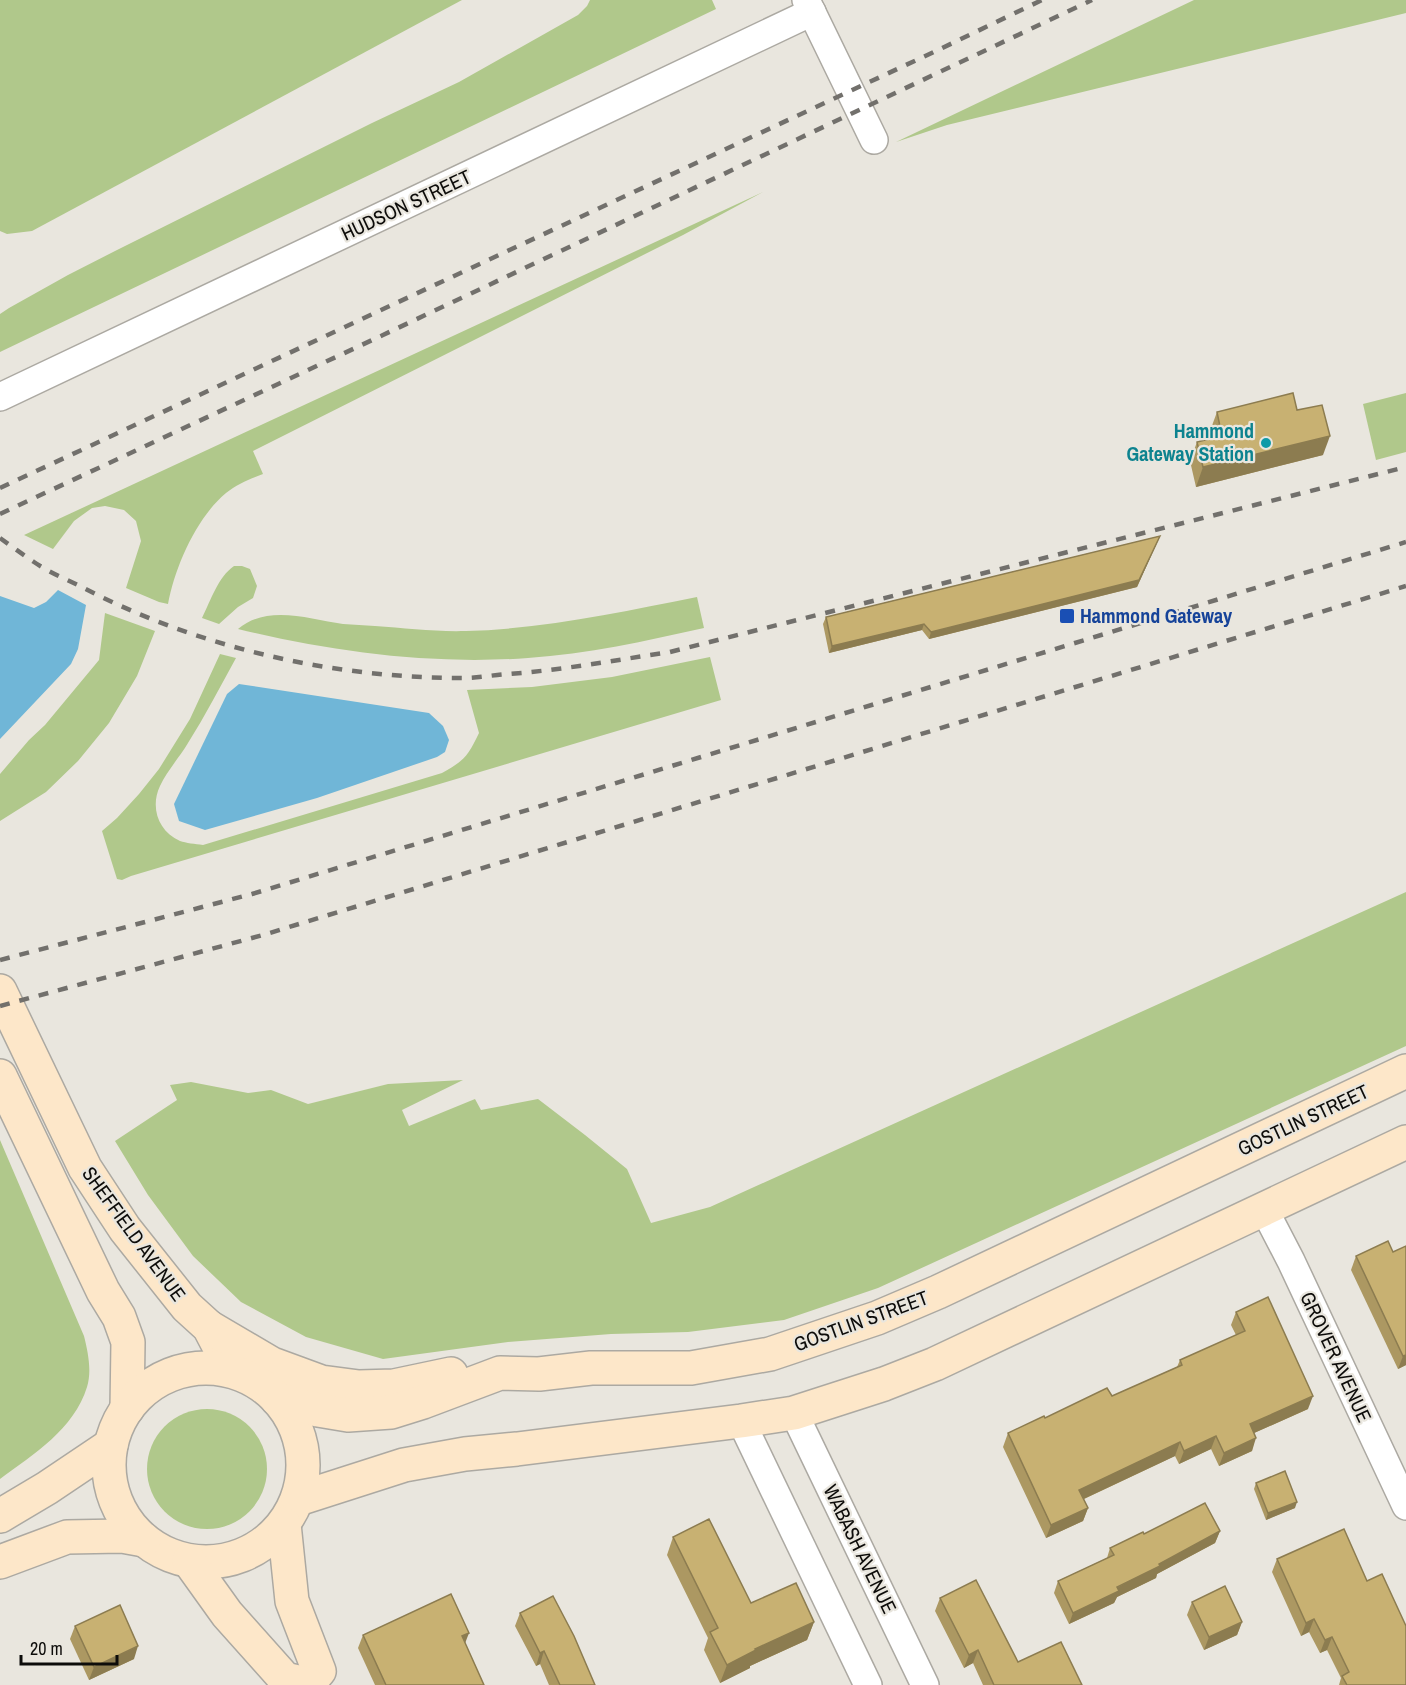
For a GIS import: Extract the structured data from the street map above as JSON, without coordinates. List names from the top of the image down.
{
  "streets": {
    "main road": ["GOSTLIN STREET", "SHEFFIELD AVENUE"],
    "street": ["HUDSON STREET", "GROVER AVENUE", "WABASH AVENUE"]
  },
  "crossings": [
    ["GOSTLIN STREET", "SHEFFIELD AVENUE"]
  ],
  "places": {
    "other": ["Hammond Gateway Station"],
    "transit": ["Hammond Gateway"]
  },
  "scale_bar": "20 m"
}
